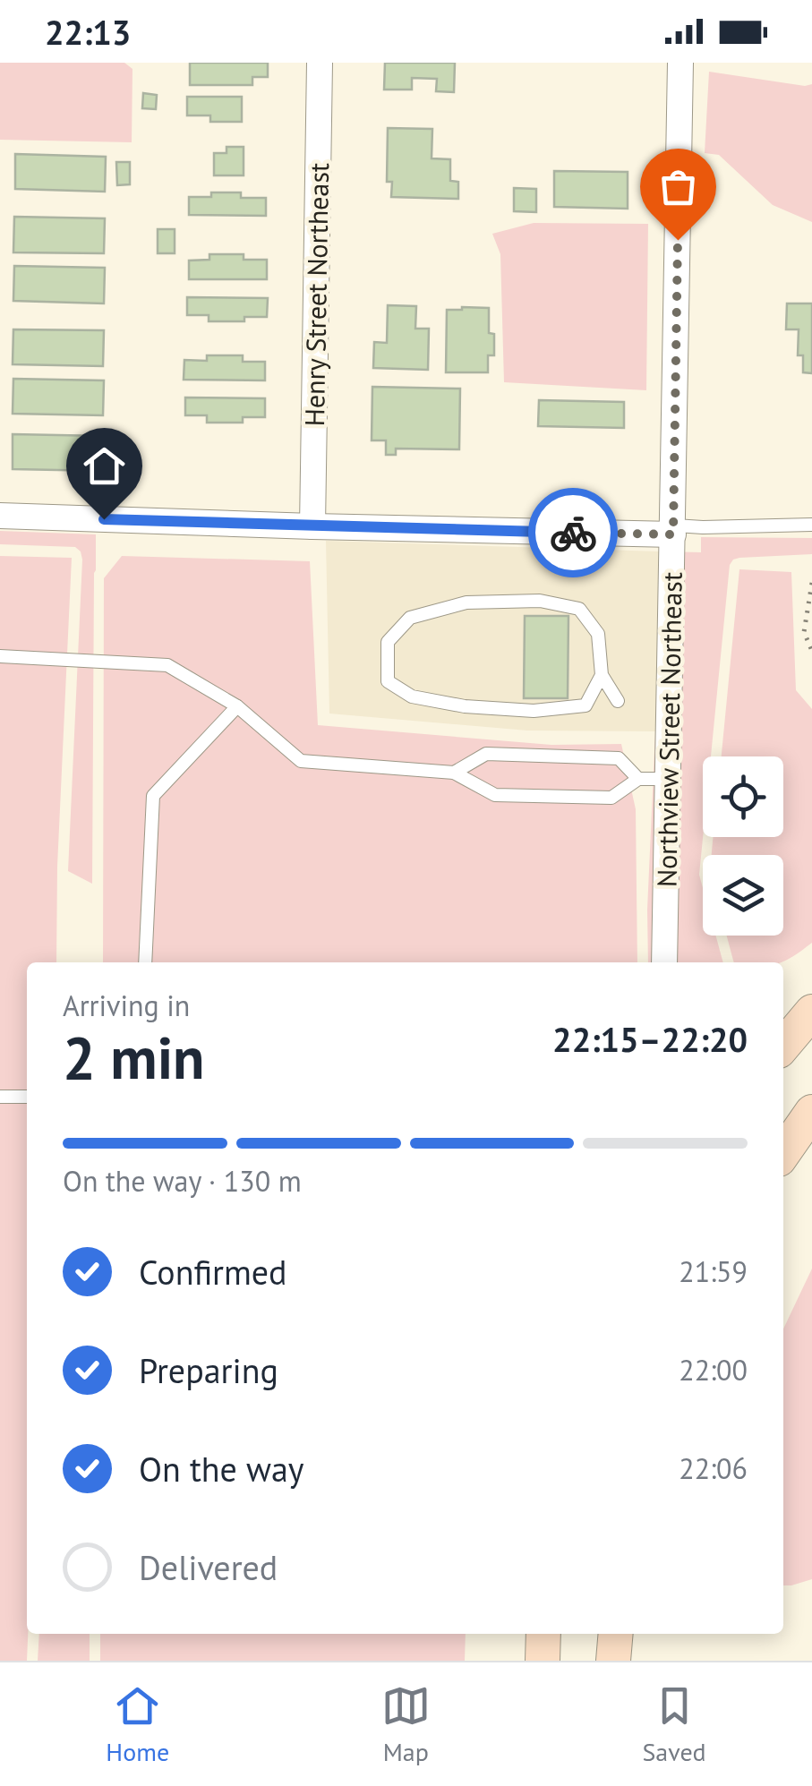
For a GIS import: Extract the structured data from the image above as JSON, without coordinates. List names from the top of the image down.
{
  "streets": {
    "street": ["Henry Street Northeast", "Northview Street Northeast"]
  },
  "page": {
    "status": "22:13",
    "heading": ["2 min", "Arriving in", "22:15–22:20"],
    "bar": "On the way · 130 m",
    "list": [
      ["Confirmed", "21:59"],
      ["Preparing", "22:00"],
      ["On the way", "22:06"],
      "Delivered"
    ],
    "tabs": ["Home", "Map", "Saved"]
  }
}
